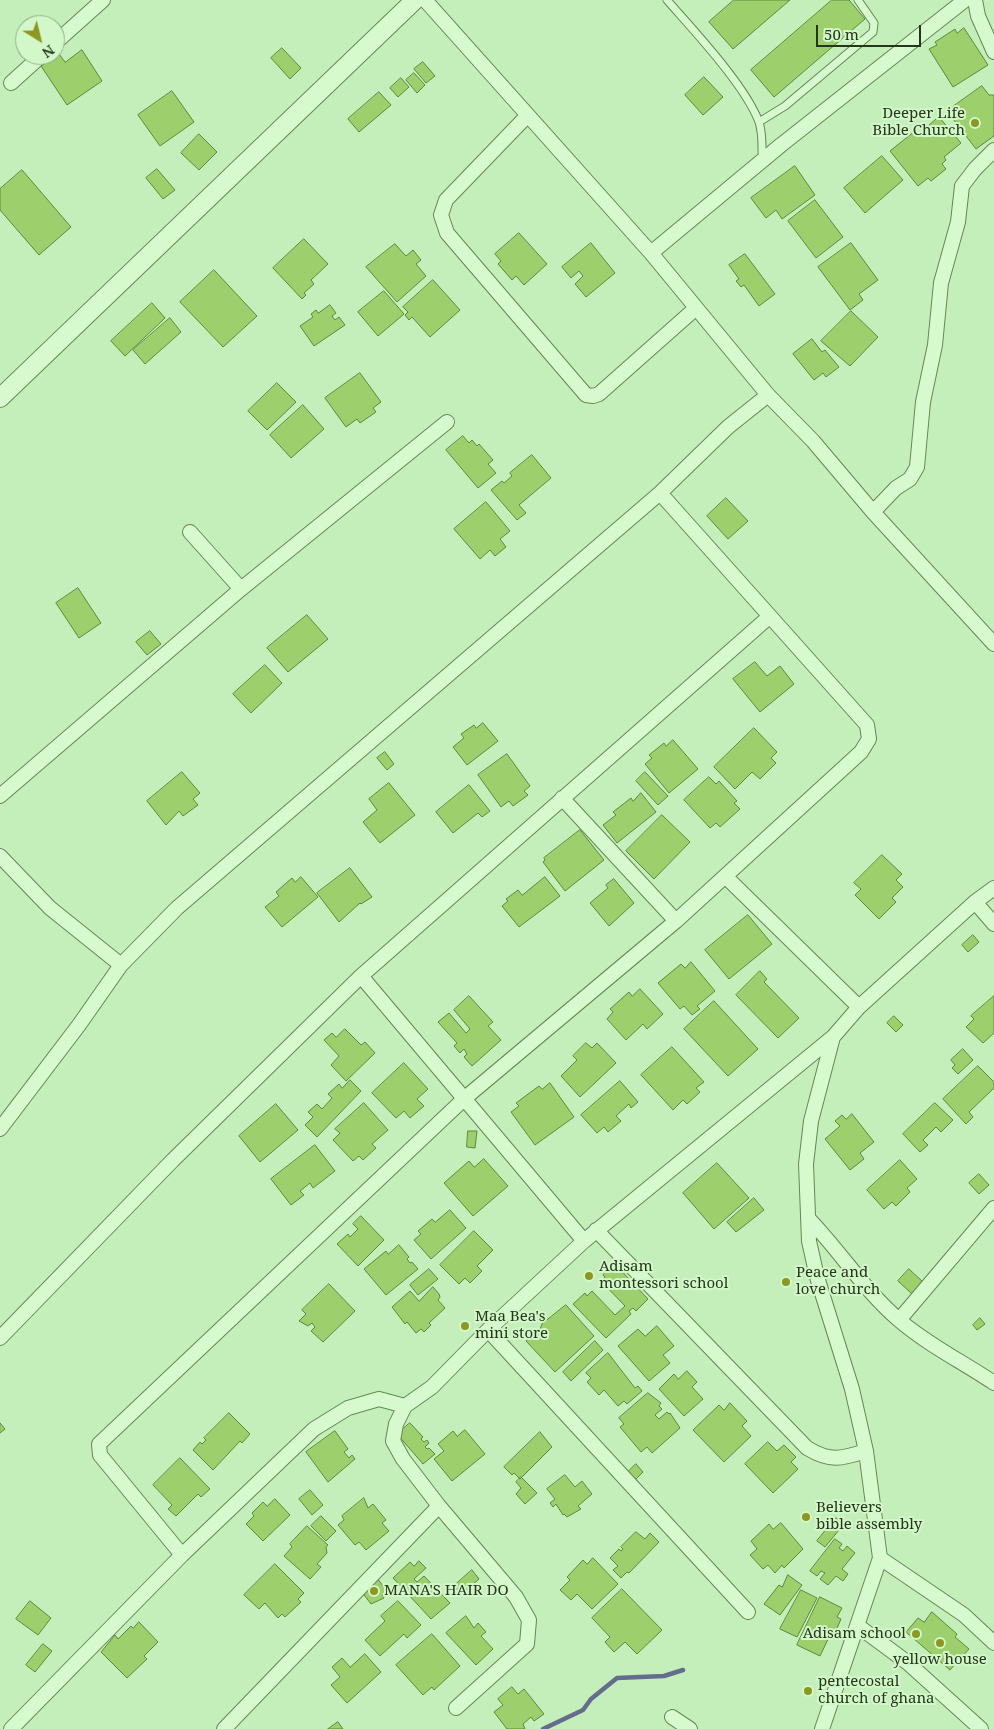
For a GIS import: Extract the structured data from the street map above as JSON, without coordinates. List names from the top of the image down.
{
  "places": [
    "Deeper Life Bible Church",
    "Adisam montessori school",
    "Peace and love church",
    "Maa Bea's mini store",
    "Believers bible assembly",
    "MANA'S HAIR DO",
    "Adisam school",
    "yellow house",
    "pentecostal church of ghana"
  ],
  "scale_bar": "50 m",
  "north": "bottom right"
}
